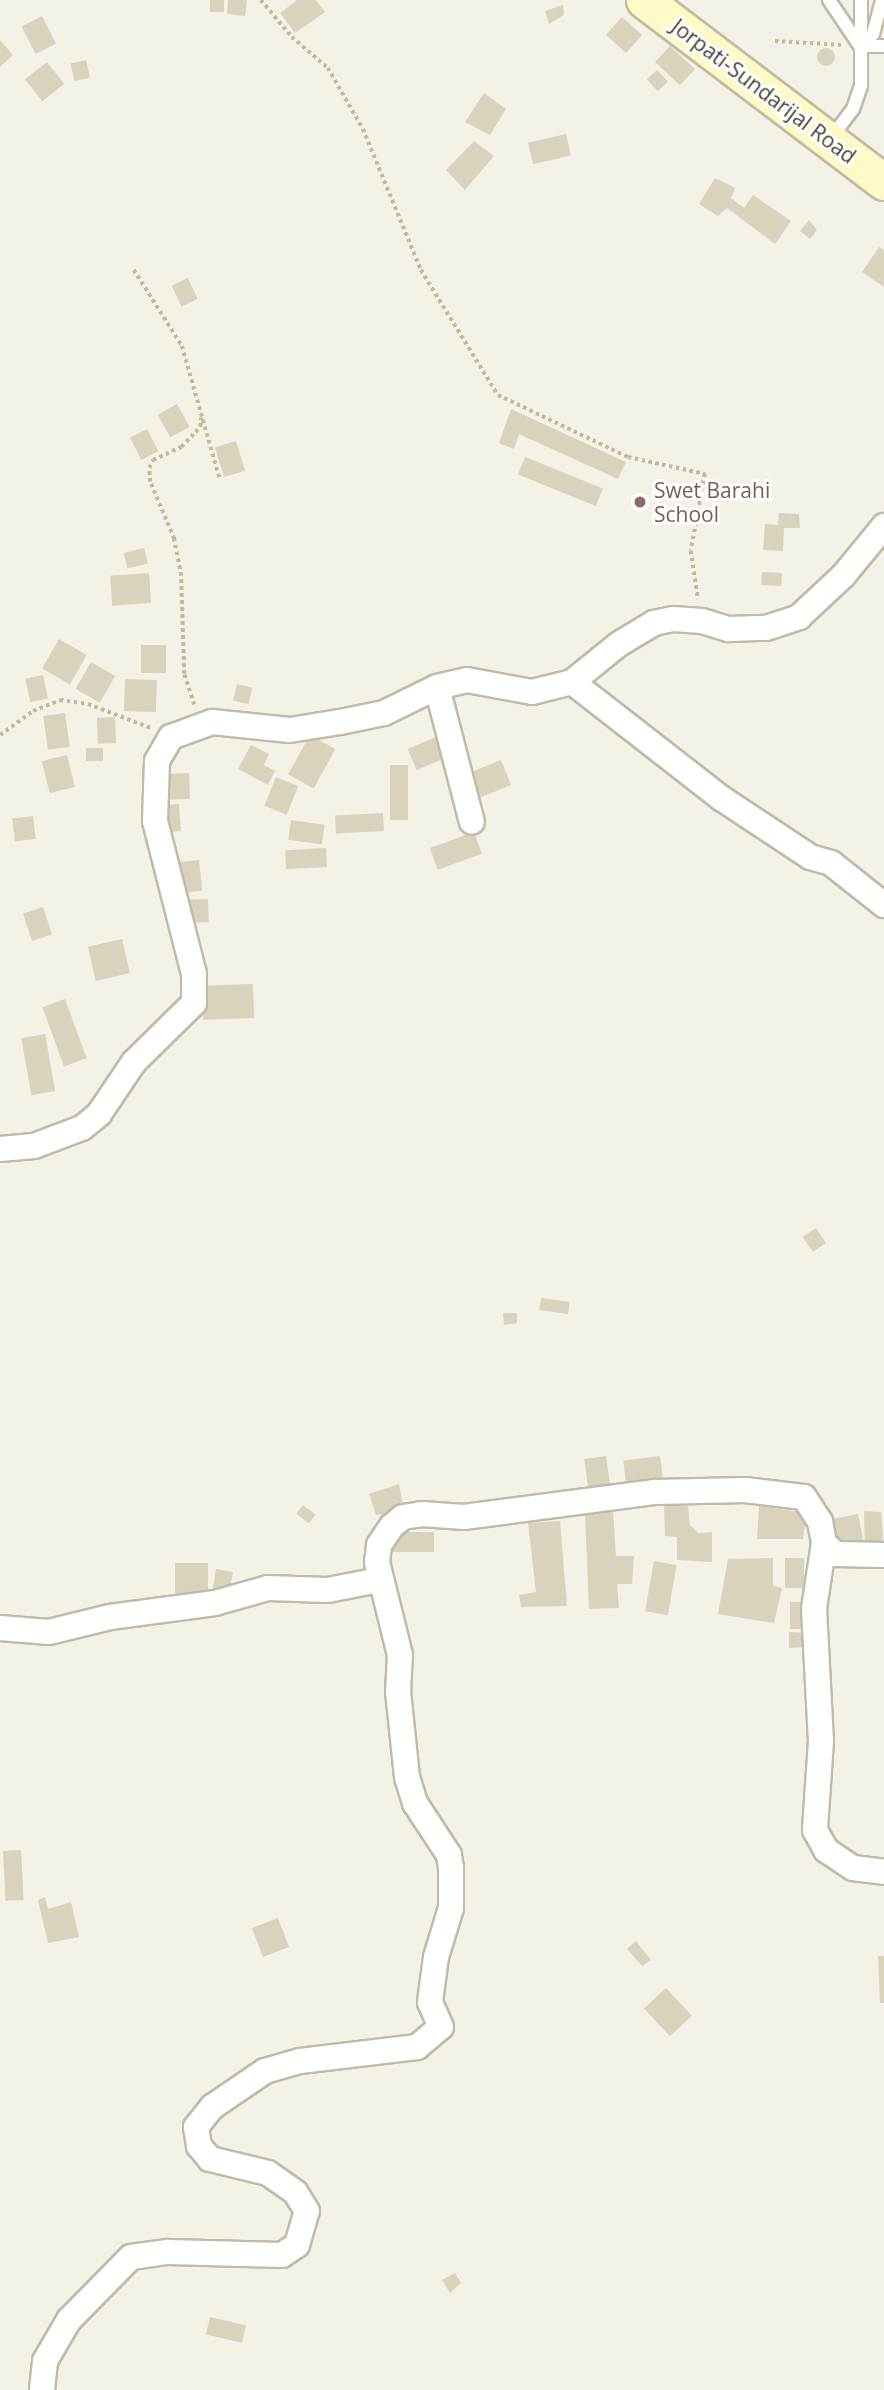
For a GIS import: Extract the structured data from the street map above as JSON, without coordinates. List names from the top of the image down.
{
  "streets": {
    "main road": ["Jorpati-Sundarijal Road"]
  },
  "places": ["Swet Barahi School"]
}
